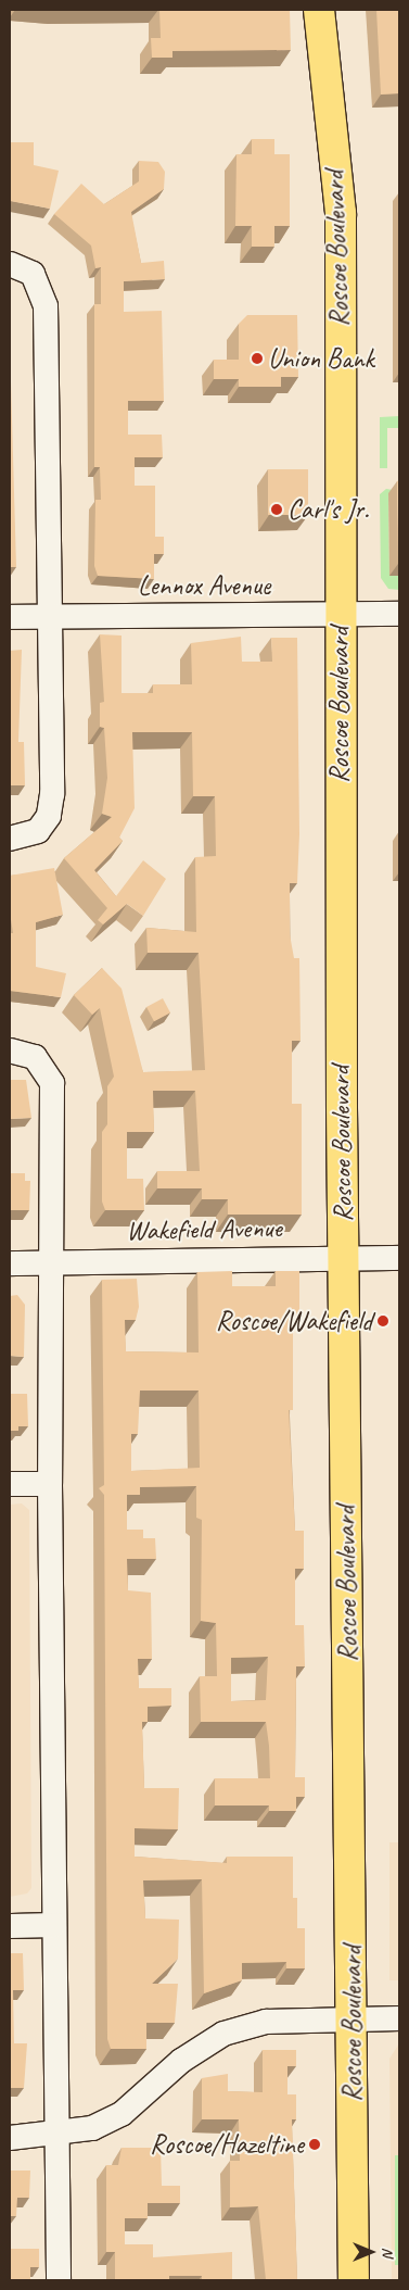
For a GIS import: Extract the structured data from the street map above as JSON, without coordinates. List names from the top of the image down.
{
  "streets": {
    "main road": ["Roscoe Boulevard"],
    "street": ["Lennox Avenue", "Wakefield Avenue"]
  },
  "crossings": [
    ["Roscoe Boulevard", "Lennox Avenue"],
    ["Roscoe Boulevard", "Wakefield Avenue"]
  ],
  "places": [
    "Union Bank",
    "Carl's Jr.",
    "Roscoe/Wakefield",
    "Roscoe/Hazeltine"
  ],
  "north": "right"
}
